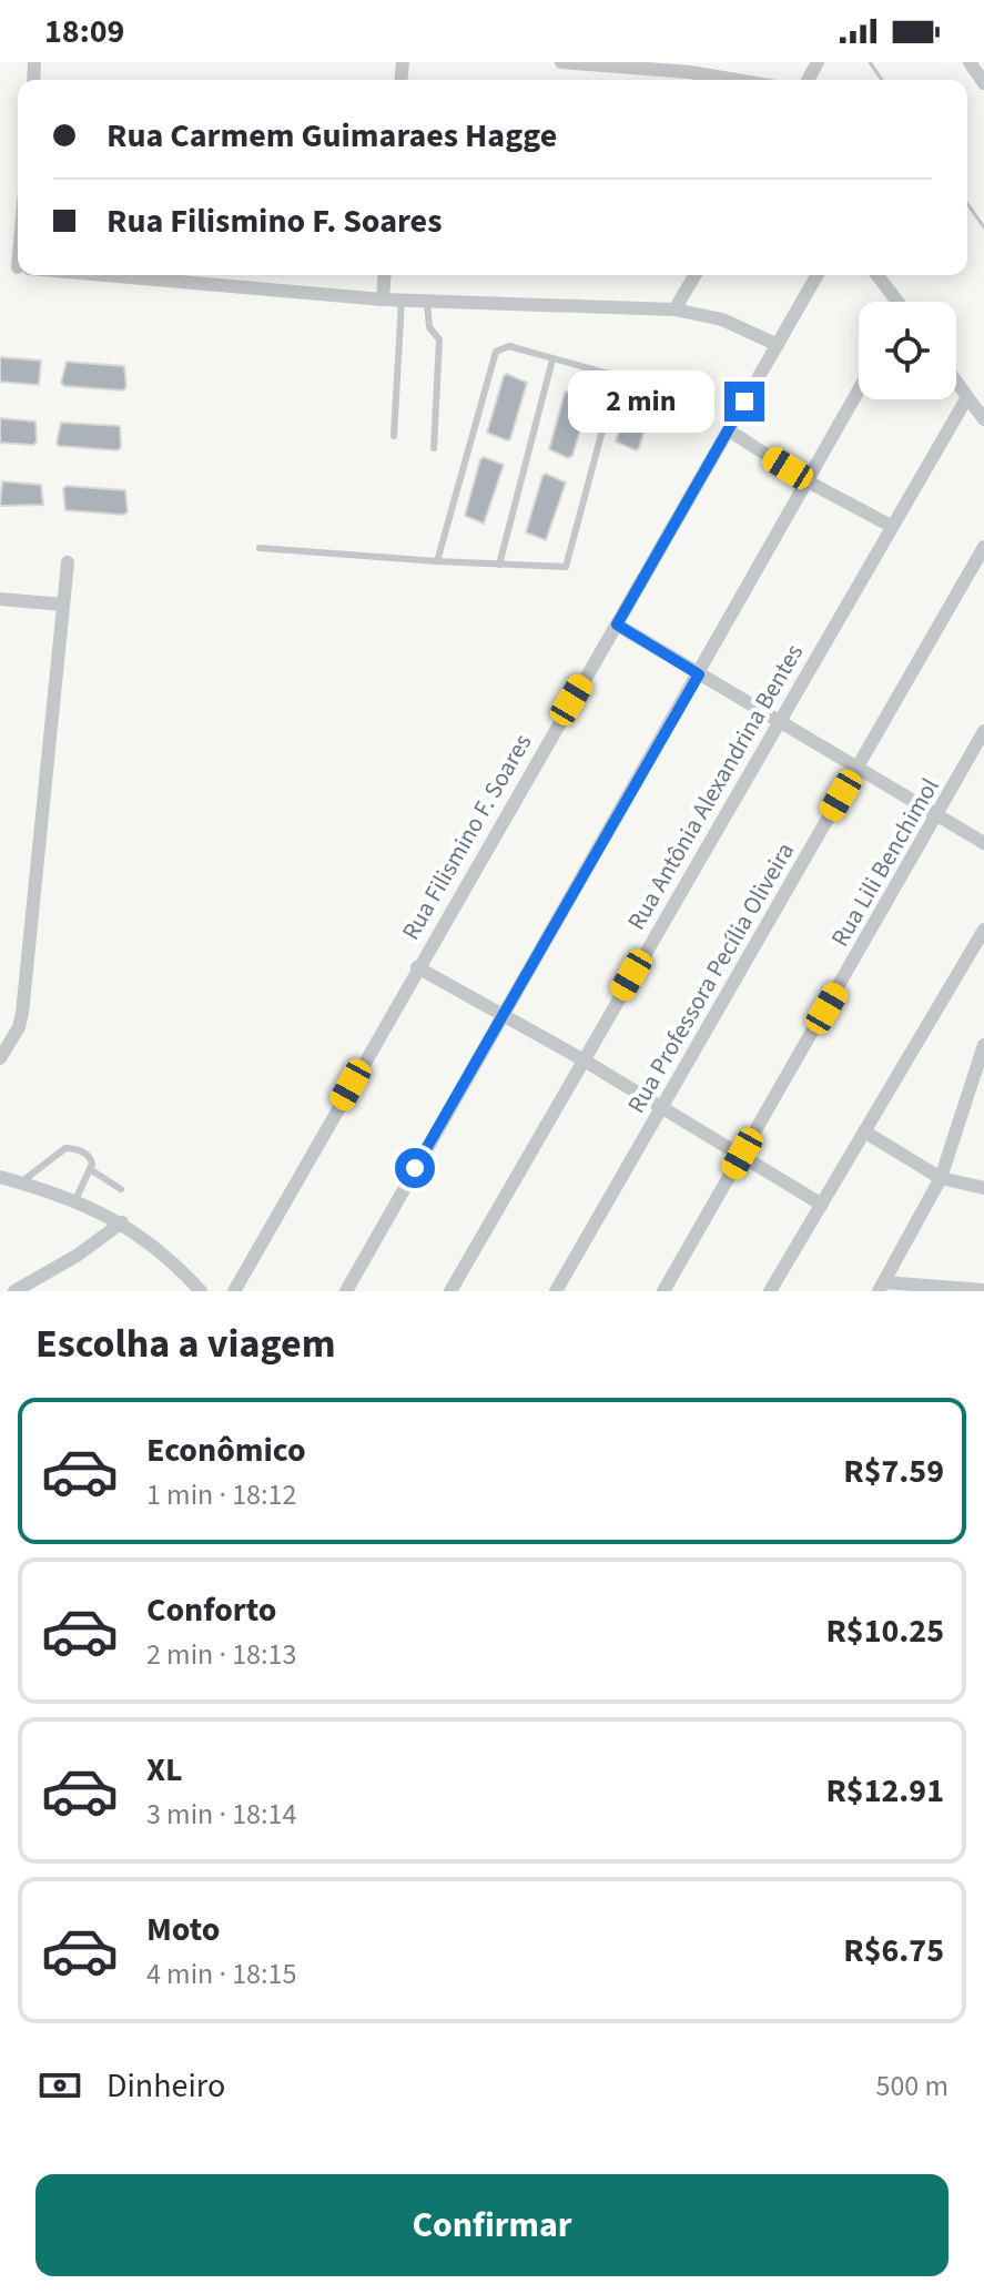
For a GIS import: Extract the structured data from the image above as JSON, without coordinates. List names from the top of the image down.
{
  "streets": {
    "street": [
      "Rua Antônia Alexandrina Bentes",
      "Rua Filismino F. Soares",
      "Rua Lili Benchimol",
      "Rua Professora Pecília Oliveira"
    ]
  },
  "page": {
    "status": "18:09",
    "banner": ["Rua Carmem Guimaraes Hagge", "Rua Filismino F. Soares"],
    "bubble": "2 min",
    "heading": "Escolha a viagem",
    "list": [
      {
        "name": "Econômico",
        "note": "1 min · 18:12",
        "value": "R$7.59"
      },
      {
        "name": "Conforto",
        "note": "2 min · 18:13",
        "value": "R$10.25"
      },
      {
        "name": "XL",
        "note": "3 min · 18:14",
        "value": "R$12.91"
      },
      {
        "name": "Moto",
        "note": "4 min · 18:15",
        "value": "R$6.75"
      }
    ],
    "pay": ["Dinheiro", "500 m"],
    "buttons": "Confirmar"
  }
}
